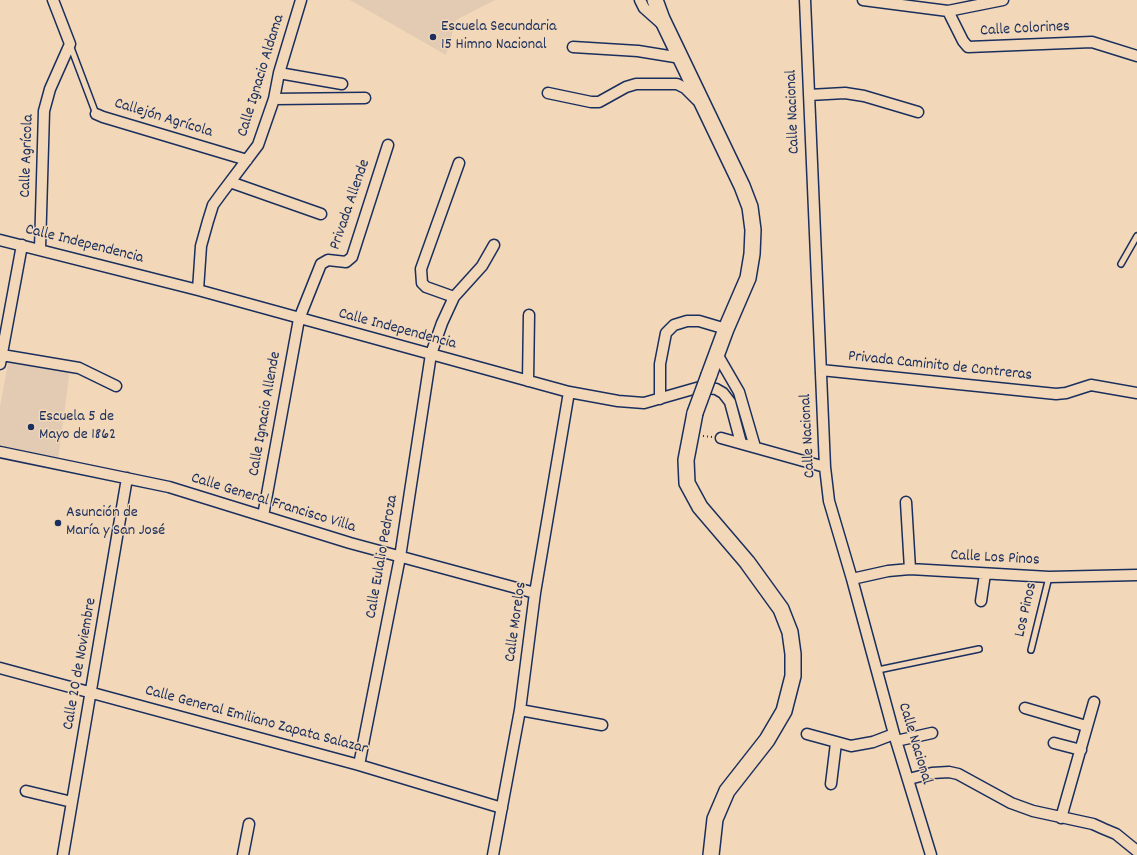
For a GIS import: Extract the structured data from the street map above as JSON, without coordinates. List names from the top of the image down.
{
  "streets": {
    "street": [
      "Calle Colorines",
      "Calle Ignacio Aldama",
      "Calle Nacional",
      "Callejón Agrícola",
      "Calle Agrícola",
      "Privada Allende",
      "Calle Independencia",
      "Privada Caminito de Contreras",
      "Calle Ignacio Allende",
      "Calle General Francisco Villa",
      "Calle Eulalio Pedroza",
      "Calle Los Pinos",
      "Calle Morelos",
      "Calle 20 de Noviembre",
      "Calle General Emiliano Zapata Salazar"
    ],
    "lane": ["Los Pinos"]
  },
  "crossings": [
    ["Calle Ignacio Aldama", "Callejón Agrícola"],
    ["Calle Ignacio Aldama", "Calle Independencia"],
    ["Calle Nacional", "Privada Caminito de Contreras"],
    ["Calle Nacional", "Calle Los Pinos"],
    ["Callejón Agrícola", "Calle Agrícola"],
    ["Calle Agrícola", "Calle Independencia"],
    ["Privada Allende", "Calle Independencia"],
    ["Privada Allende", "Calle Ignacio Allende"],
    ["Calle Independencia", "Calle Ignacio Allende"],
    ["Calle Independencia", "Calle Eulalio Pedroza"],
    ["Calle Independencia", "Calle Morelos"],
    ["Calle Ignacio Allende", "Calle General Francisco Villa"],
    ["Calle General Francisco Villa", "Calle Eulalio Pedroza"],
    ["Calle General Francisco Villa", "Calle Morelos"],
    ["Calle General Francisco Villa", "Calle 20 de Noviembre"],
    ["Calle Eulalio Pedroza", "Calle General Emiliano Zapata Salazar"],
    ["Calle Los Pinos", "Los Pinos"],
    ["Calle Morelos", "Calle General Emiliano Zapata Salazar"],
    ["Calle 20 de Noviembre", "Calle General Emiliano Zapata Salazar"]
  ],
  "places": ["Escuela Secundaria 15 Himno Nacional", "Escuela 5 de Mayo de 1862", "Asunción de María y San José"]
}
